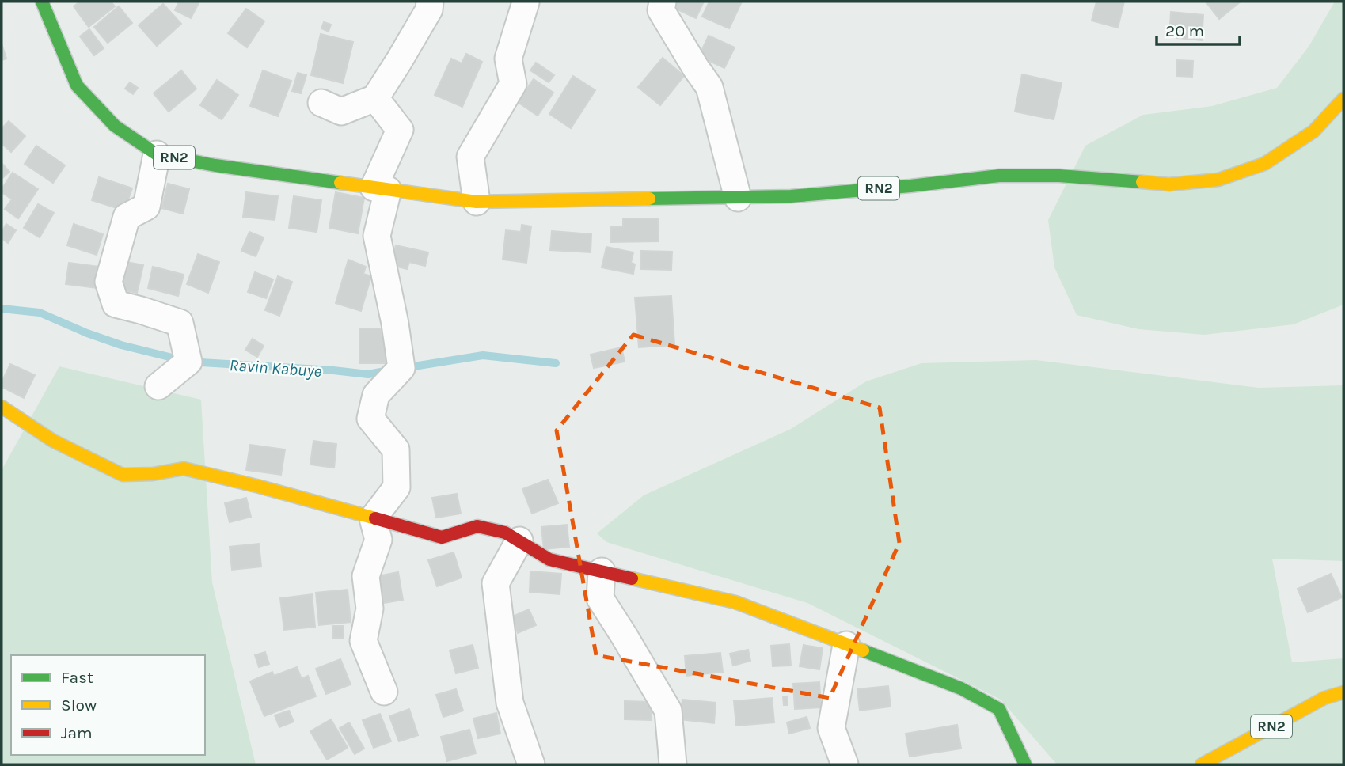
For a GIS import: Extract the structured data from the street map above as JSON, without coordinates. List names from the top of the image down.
{
  "streets": {
    "main road": ["RN2"]
  },
  "water": ["Ravin Kabuye"],
  "legend": ["Fast", "Slow", "Jam"],
  "scale_bar": "20 m"
}
